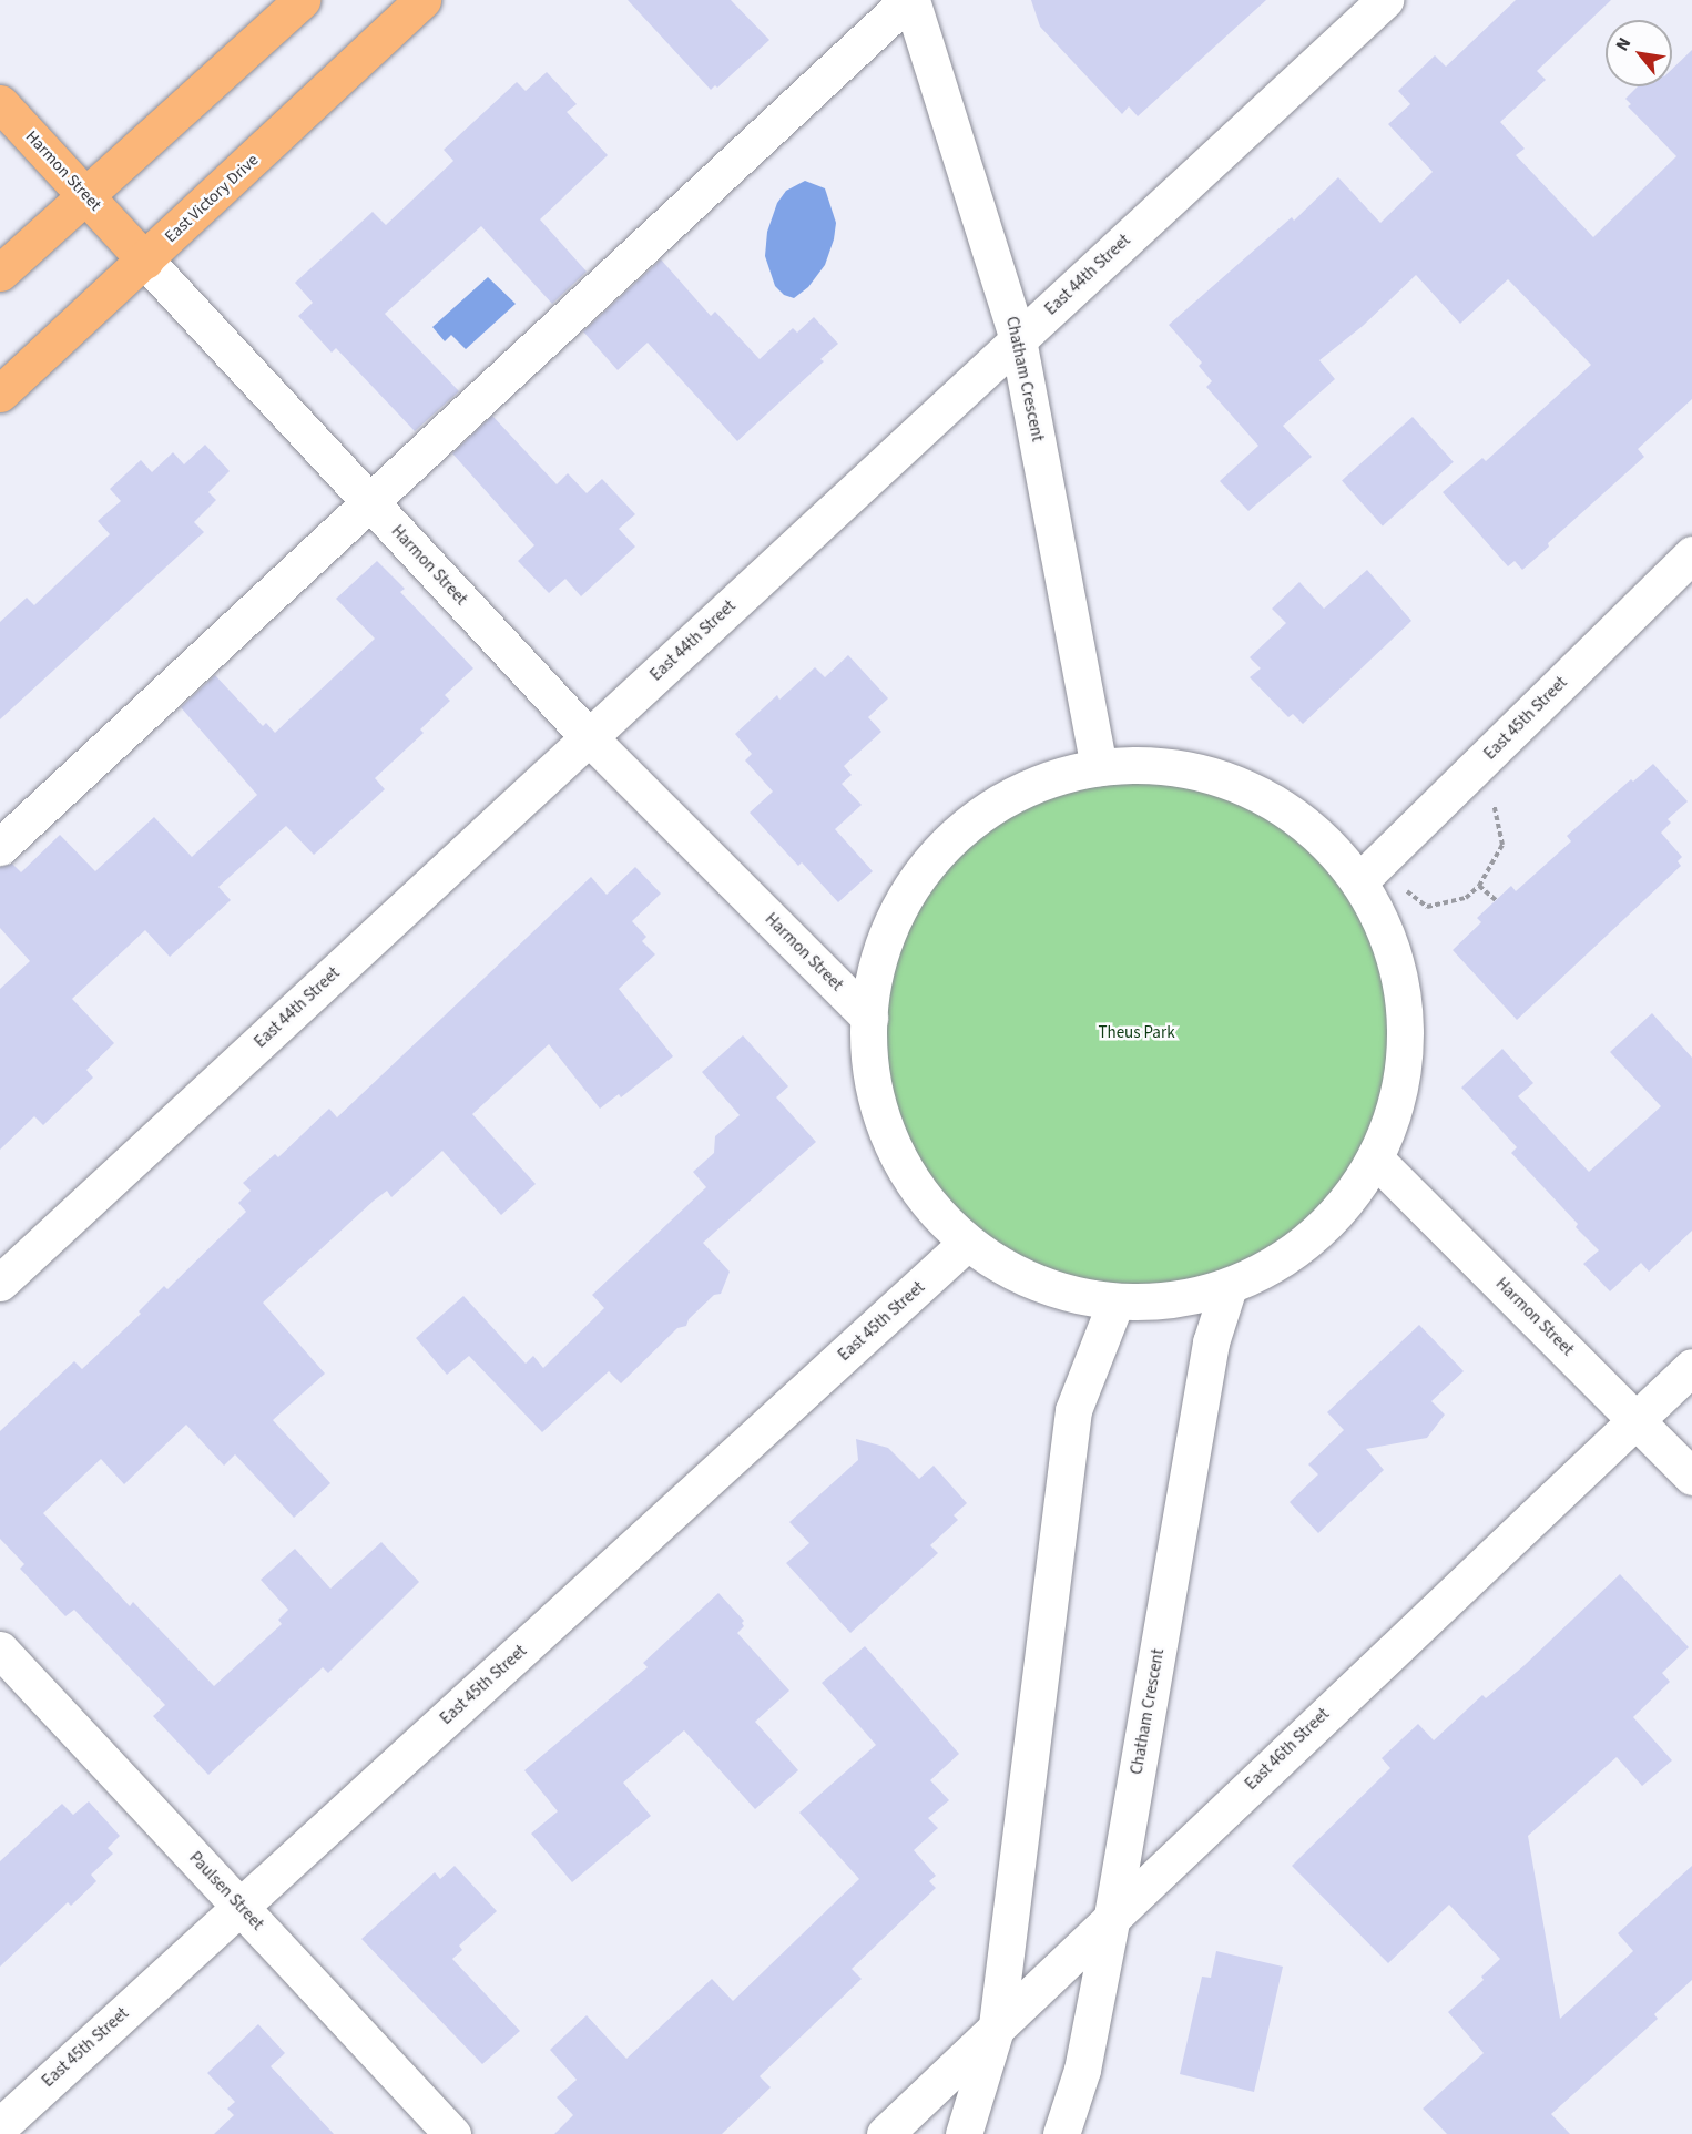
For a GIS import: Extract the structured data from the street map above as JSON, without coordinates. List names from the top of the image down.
{
  "streets": {
    "main road": ["Harmon Street", "East Victory Drive"],
    "street": [
      "East 44th Street",
      "Chatham Crescent",
      "East 45th Street",
      "East 46th Street",
      "Paulsen Street"
    ]
  },
  "crossings": [
    ["Harmon Street", "East Victory Drive"],
    ["Harmon Street", "East 44th Street"],
    ["Harmon Street", "East 46th Street"],
    ["East 44th Street", "Chatham Crescent"],
    ["Chatham Crescent", "East 46th Street"],
    ["East 45th Street", "Paulsen Street"]
  ],
  "parks": ["Theus Park"],
  "north": "top left"
}
